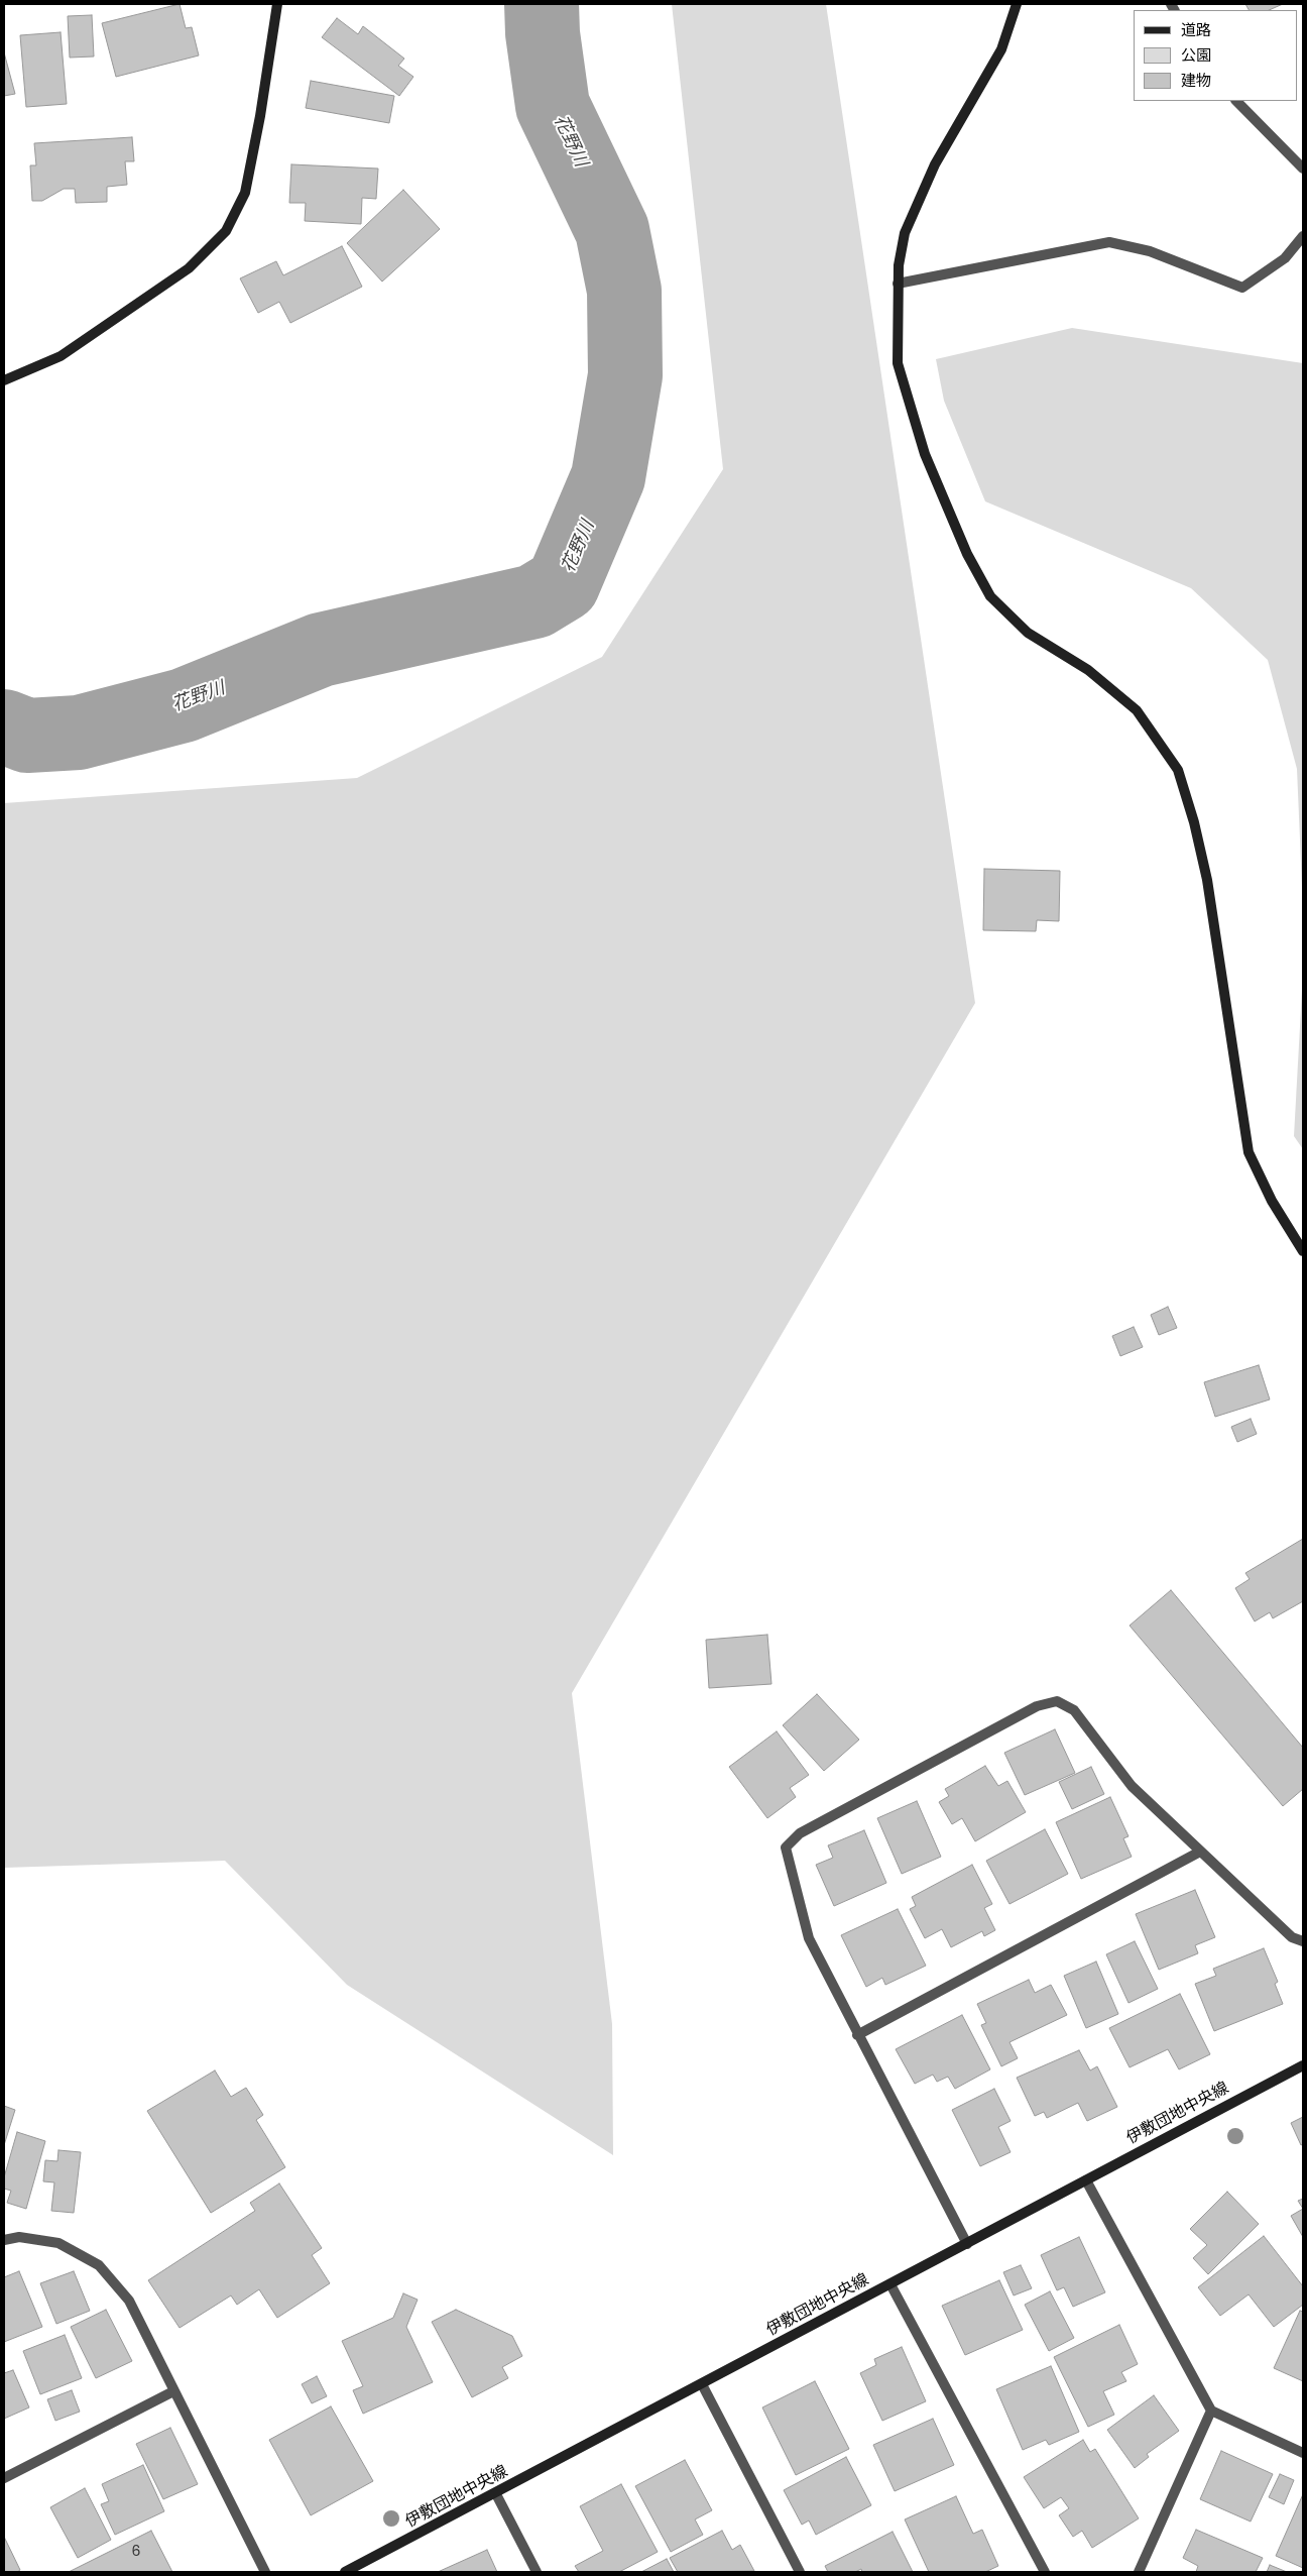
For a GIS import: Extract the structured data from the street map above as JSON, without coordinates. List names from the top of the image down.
{
  "streets": {
    "street": ["伊敷団地中央線"]
  },
  "water": ["花野川"],
  "house_numbers": ["6"],
  "legend": ["道路", "公園", "建物"]
}
